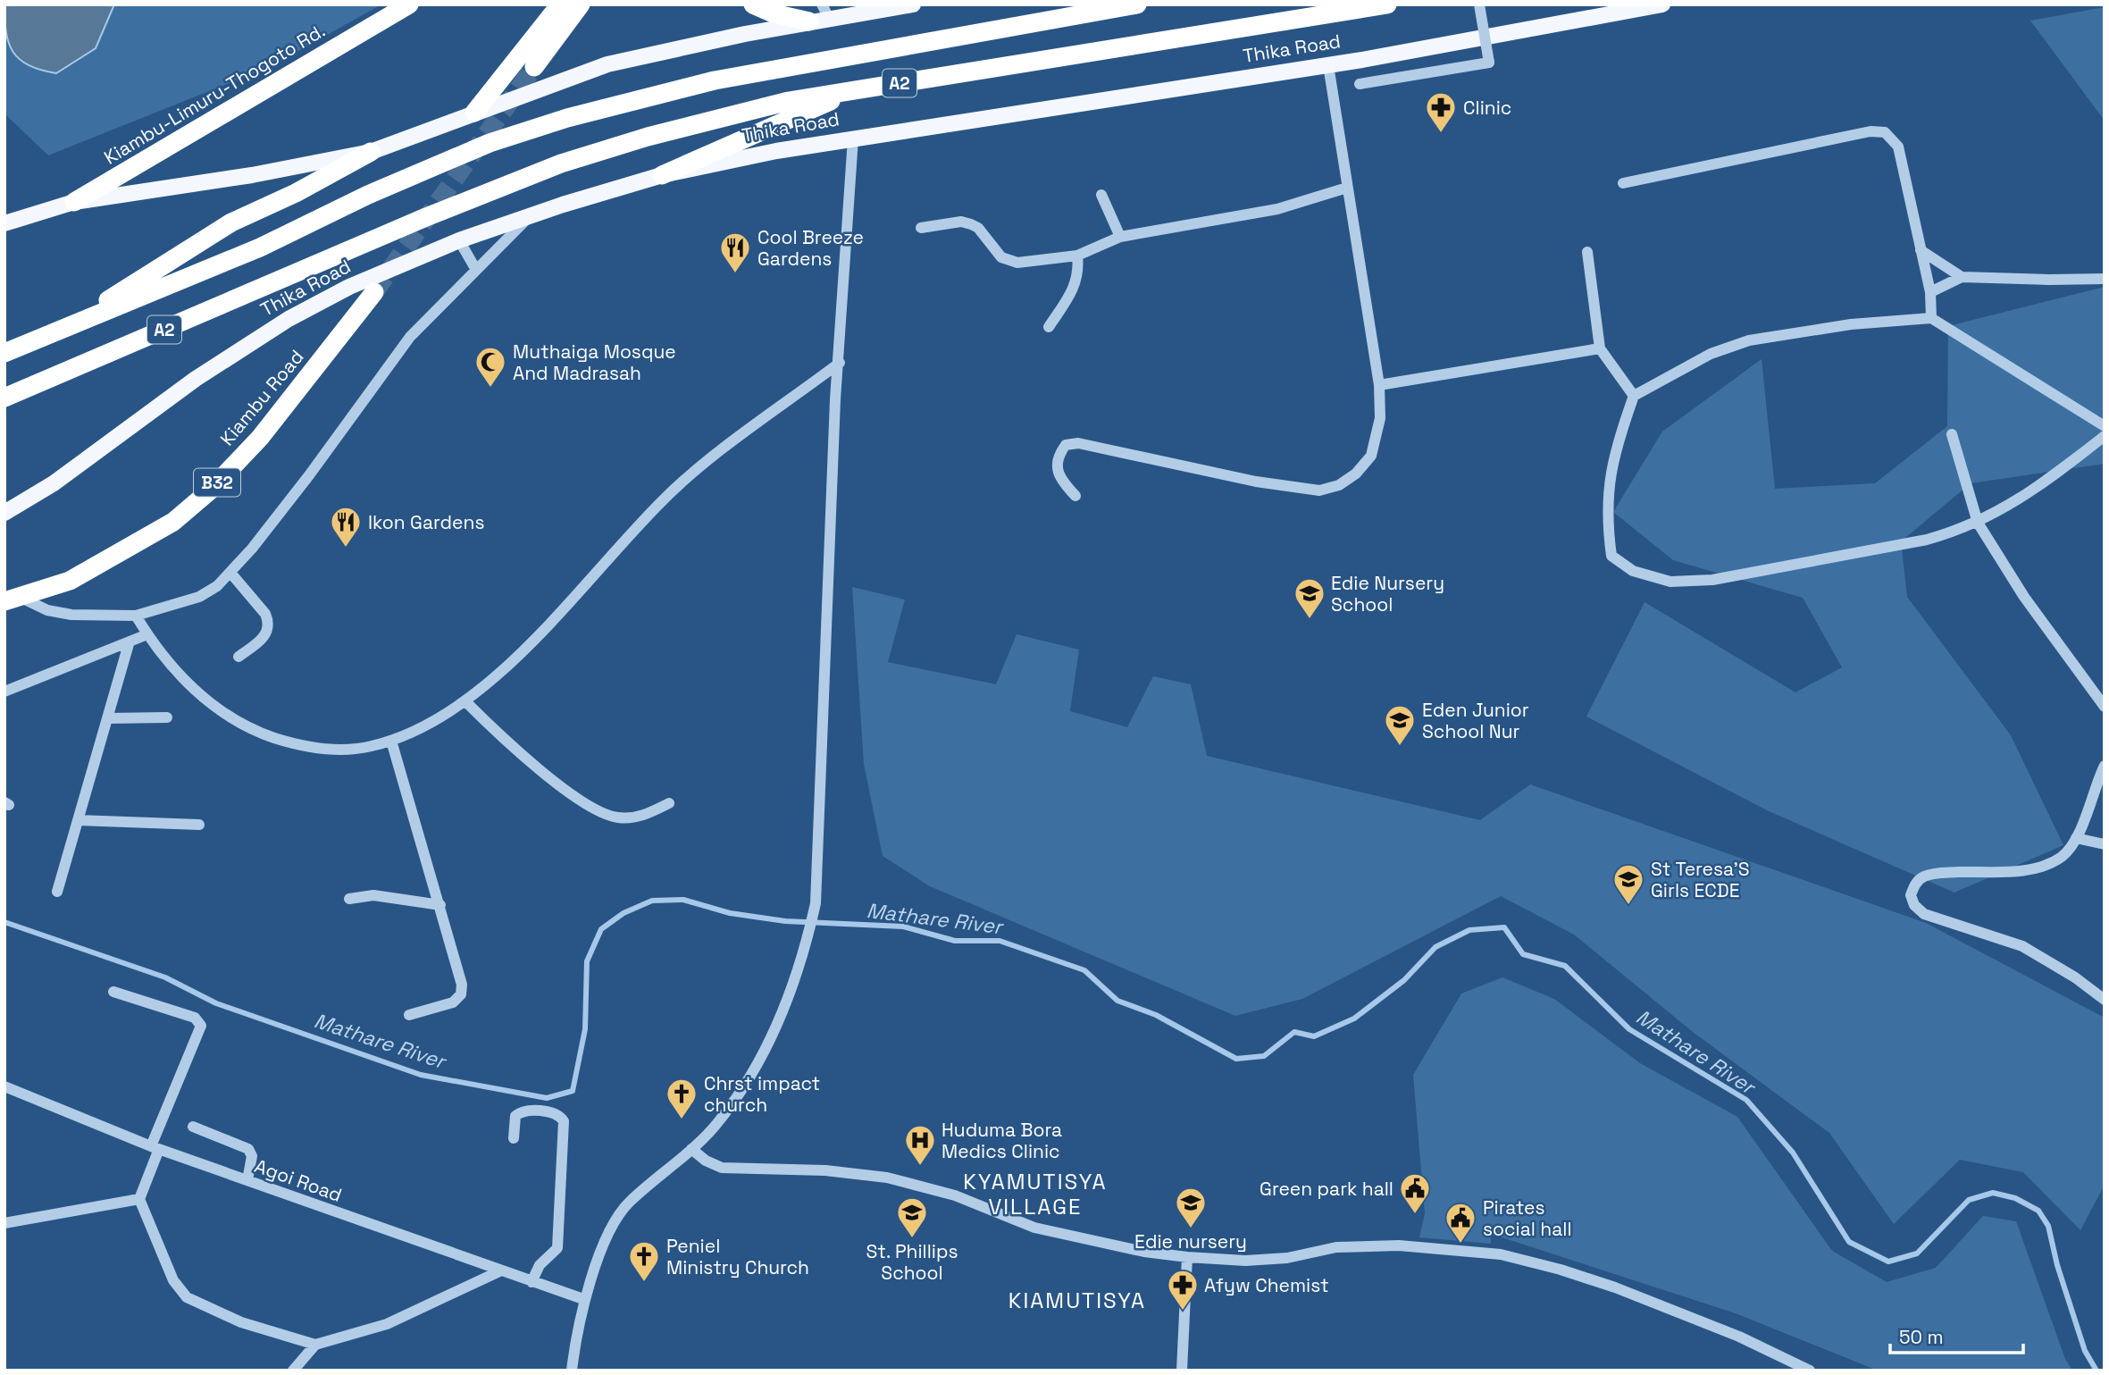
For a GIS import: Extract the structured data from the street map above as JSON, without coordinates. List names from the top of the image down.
{
  "streets": {
    "highway": [
      "Thika Road",
      "A2",
      "Kiambu-Limuru-Thogoto Rd.",
      "Kiambu Road",
      "B32"
    ],
    "street": ["Agoi Road"]
  },
  "districts": ["KYAMUTISYA VILLAGE", "KIAMUTISYA"],
  "water": ["Mathare River"],
  "places": {
    "pharmacy": ["Clinic", "Afyw Chemist"],
    "restaurant": ["Cool Breeze Gardens", "Ikon Gardens"],
    "mosque": ["Muthaiga Mosque And Madrasah"],
    "school or university": [
      "Edie Nursery School",
      "Eden Junior School Nur",
      "St Teresa'S Girls ECDE",
      "Edie nursery",
      "St. Phillips School"
    ],
    "church": ["Chrst impact church", "Peniel Ministry Church"],
    "hospital": ["Huduma Bora Medics Clinic"],
    "public building": ["Green park hall", "Pirates social hall"]
  },
  "scale_bar": "50 m"
}
